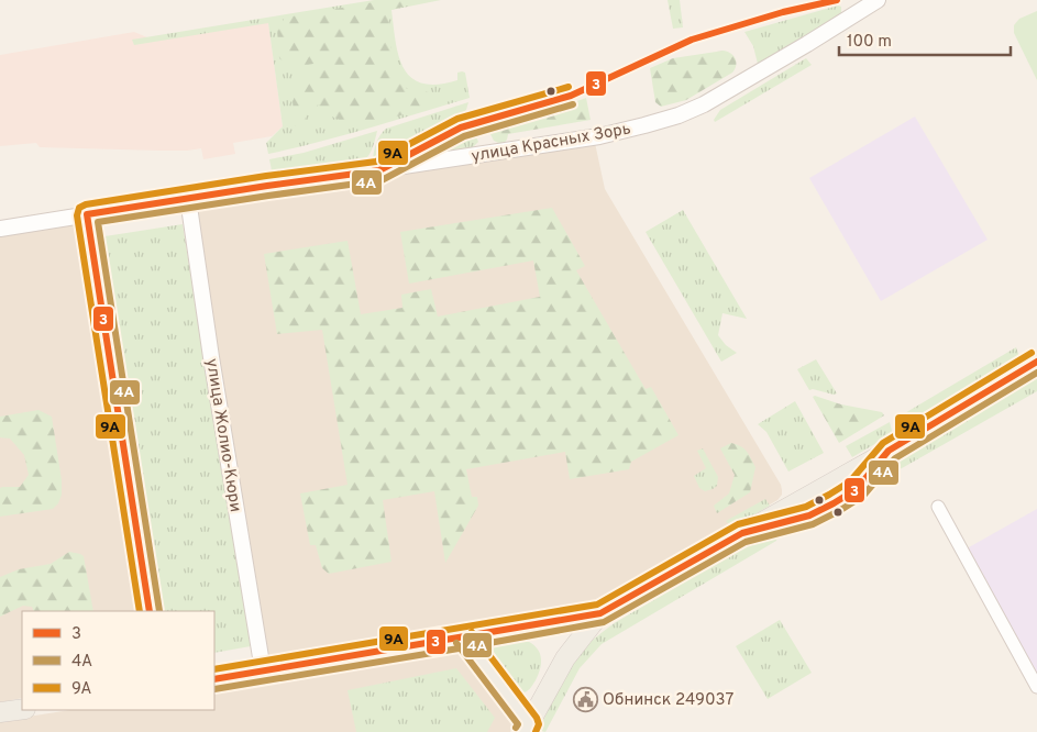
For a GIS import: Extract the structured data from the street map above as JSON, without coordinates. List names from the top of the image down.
{
  "streets": {
    "street": ["улица Красных Зорь", "улица Жолио-Кюри"]
  },
  "crossings": [
    ["улица Красных Зорь", "улица Жолио-Кюри"]
  ],
  "places": {
    "public building": ["Обнинск 249037"]
  },
  "lines": ["transit line 3", "transit line 9А", "transit line 4А"],
  "legend": ["3", "4А", "9А"],
  "scale_bar": "100 m"
}
